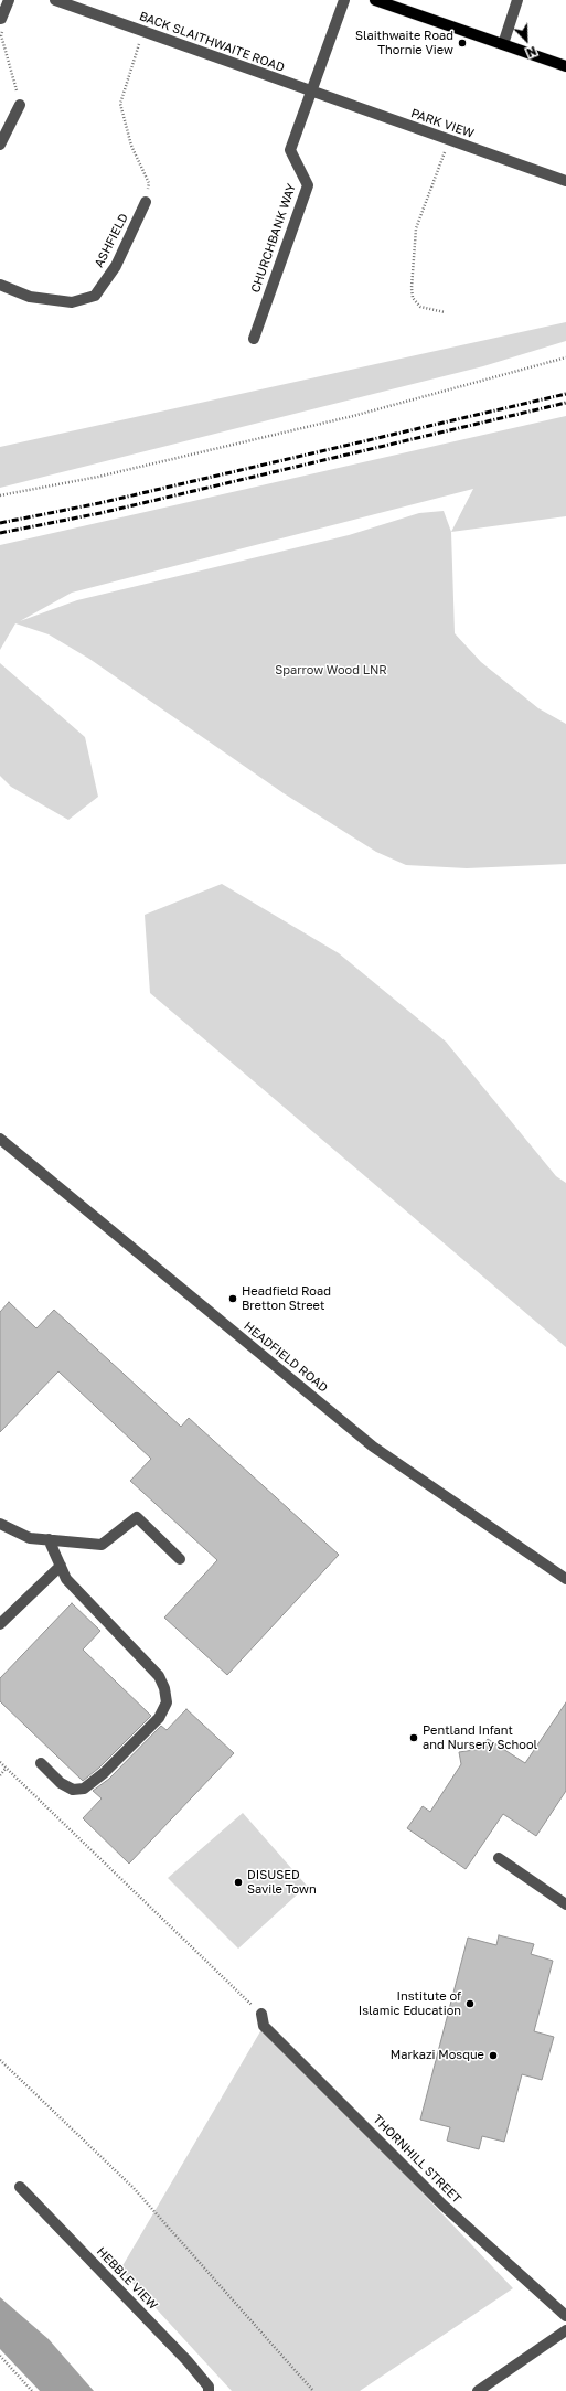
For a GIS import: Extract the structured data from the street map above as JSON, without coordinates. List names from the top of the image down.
{
  "streets": {
    "street": [
      "BACK SLAITHWAITE ROAD",
      "PARK VIEW",
      "CHURCHBANK WAY",
      "ASHFIELD",
      "HEADFIELD ROAD",
      "THORNHILL STREET",
      "HEBBLE VIEW"
    ]
  },
  "crossings": [
    ["BACK SLAITHWAITE ROAD", "PARK VIEW"],
    ["BACK SLAITHWAITE ROAD", "CHURCHBANK WAY"],
    ["PARK VIEW", "CHURCHBANK WAY"]
  ],
  "parks": ["Sparrow Wood LNR"],
  "places": [
    "Slaithwaite Road Thornie View",
    "Headfield Road Bretton Street",
    "Pentland Infant and Nursery School",
    "DISUSED Savile Town",
    "Institute of Islamic Education",
    "Markazi Mosque"
  ],
  "north": "bottom right"
}
